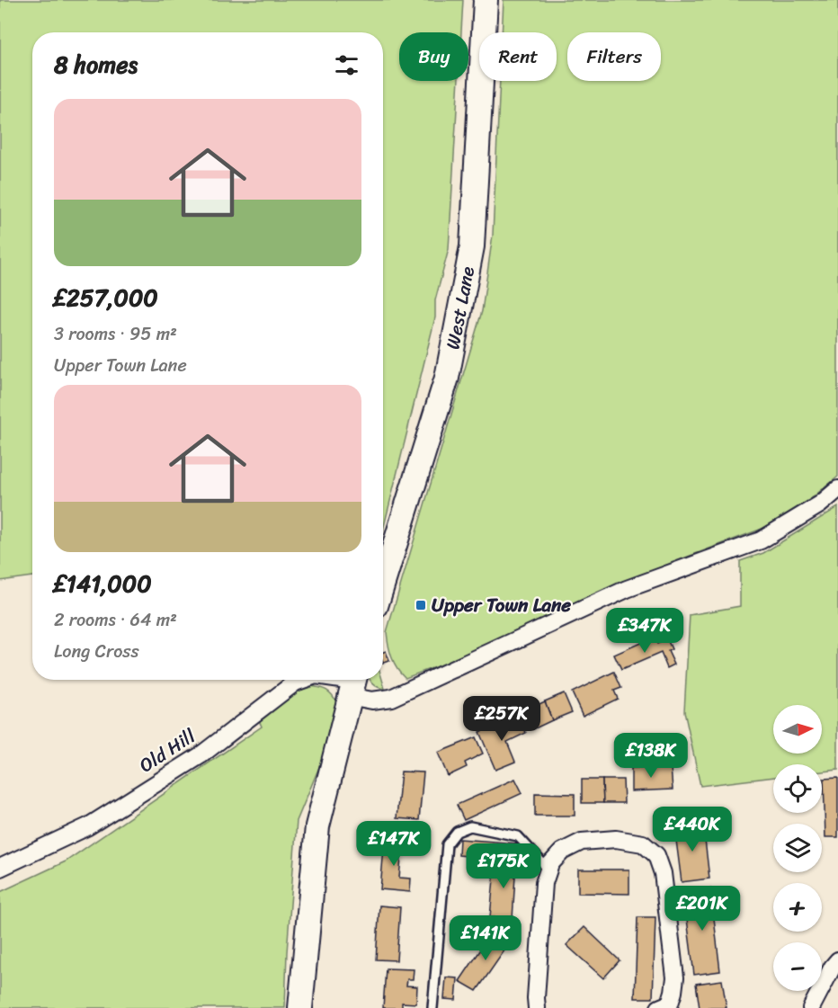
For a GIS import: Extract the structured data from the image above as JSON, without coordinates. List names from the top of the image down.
{
  "streets": {
    "street": ["West Lane", "Old Hill"]
  },
  "places": {
    "transit": ["Upper Town Lane"]
  },
  "north": "right",
  "page": {
    "chip": ["Buy", "Rent", "Filters"],
    "heading": "8 homes",
    "list": [
      {
        "name": "£257,000",
        "note": "3 rooms · 95 m² · Upper Town Lane"
      },
      {
        "name": "£141,000",
        "note": "2 rooms · 64 m² · Long Cross"
      }
    ],
    "price": [
      "£347K",
      "£257K",
      "£138K",
      "£440K",
      "£147K",
      "£175K",
      "£201K",
      "£141K"
    ],
    "map_buttons": ["+", "−"]
  }
}
